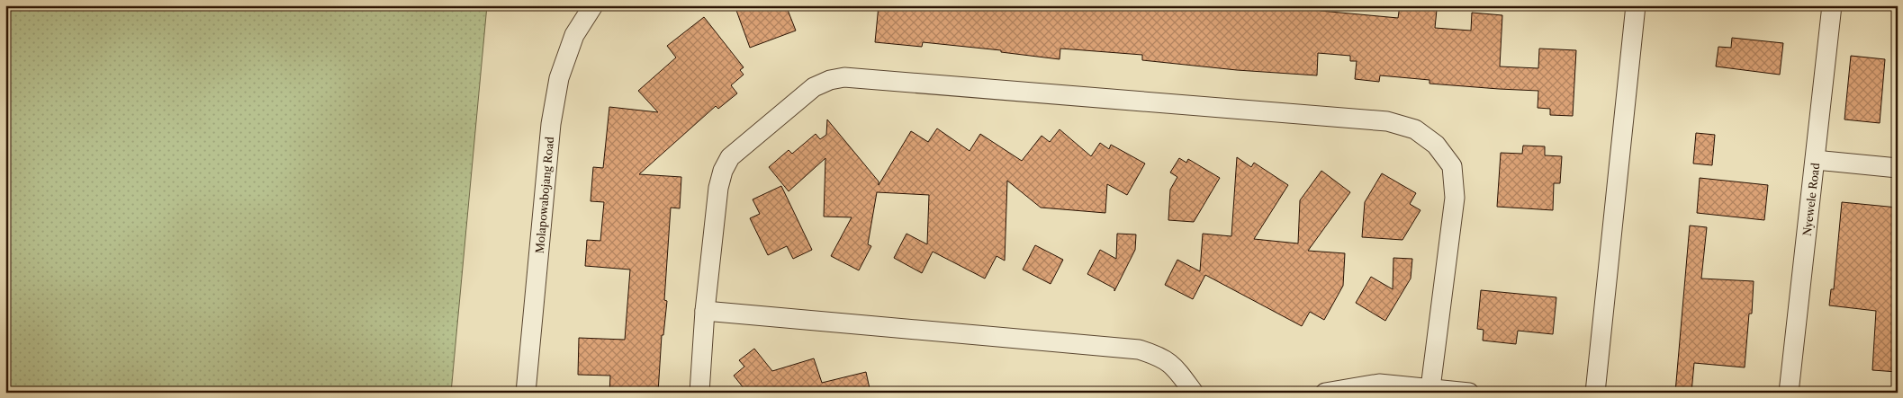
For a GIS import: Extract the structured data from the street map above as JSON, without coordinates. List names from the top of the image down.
{
  "streets": {
    "street": ["Molapowabojang Road", "Nyewele Road"]
  }
}
